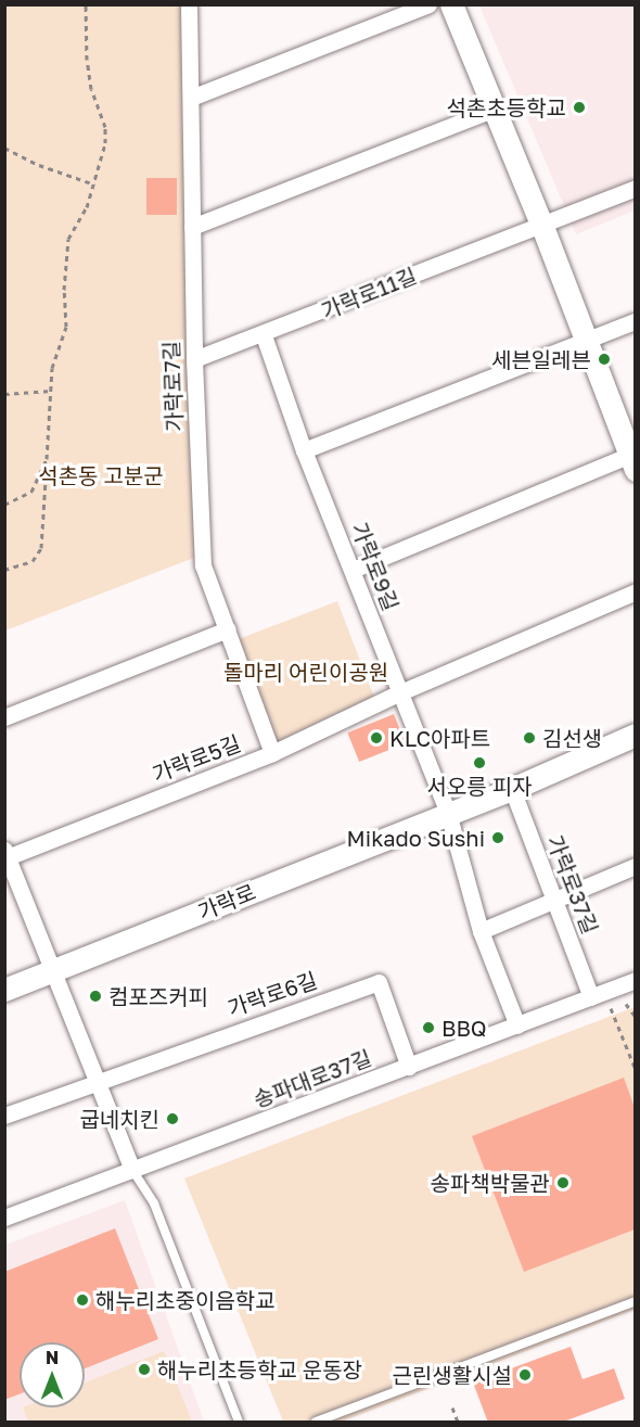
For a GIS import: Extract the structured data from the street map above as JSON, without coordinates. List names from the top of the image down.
{
  "streets": {
    "street": [
      "가락로11길",
      "가락로7길",
      "가락로9길",
      "가락로5길",
      "가락로37길",
      "가락로",
      "가락로6길",
      "송파대로37길"
    ]
  },
  "crossings": [
    ["가락로11길", "가락로7길"],
    ["가락로11길", "가락로9길"],
    ["가락로7길", "가락로5길"],
    ["가락로9길", "가락로5길"],
    ["가락로9길", "가락로"],
    ["가락로5길", "가락로"],
    ["가락로37길", "가락로"],
    ["가락로37길", "송파대로37길"],
    ["가락로6길", "송파대로37길"]
  ],
  "parks": ["석촌동 고분군", "돌마리 어린이공원"],
  "places": [
    "석촌초등학교",
    "세븐일레븐",
    "KLC아파트",
    "김선생",
    "서오릉 피자",
    "Mikado Sushi",
    "컴포즈커피",
    "BBQ",
    "굽네치킨",
    "송파책박물관",
    "해누리초중이음학교",
    "해누리초등학교 운동장",
    "근린생활시설"
  ],
  "north": "top"
}
